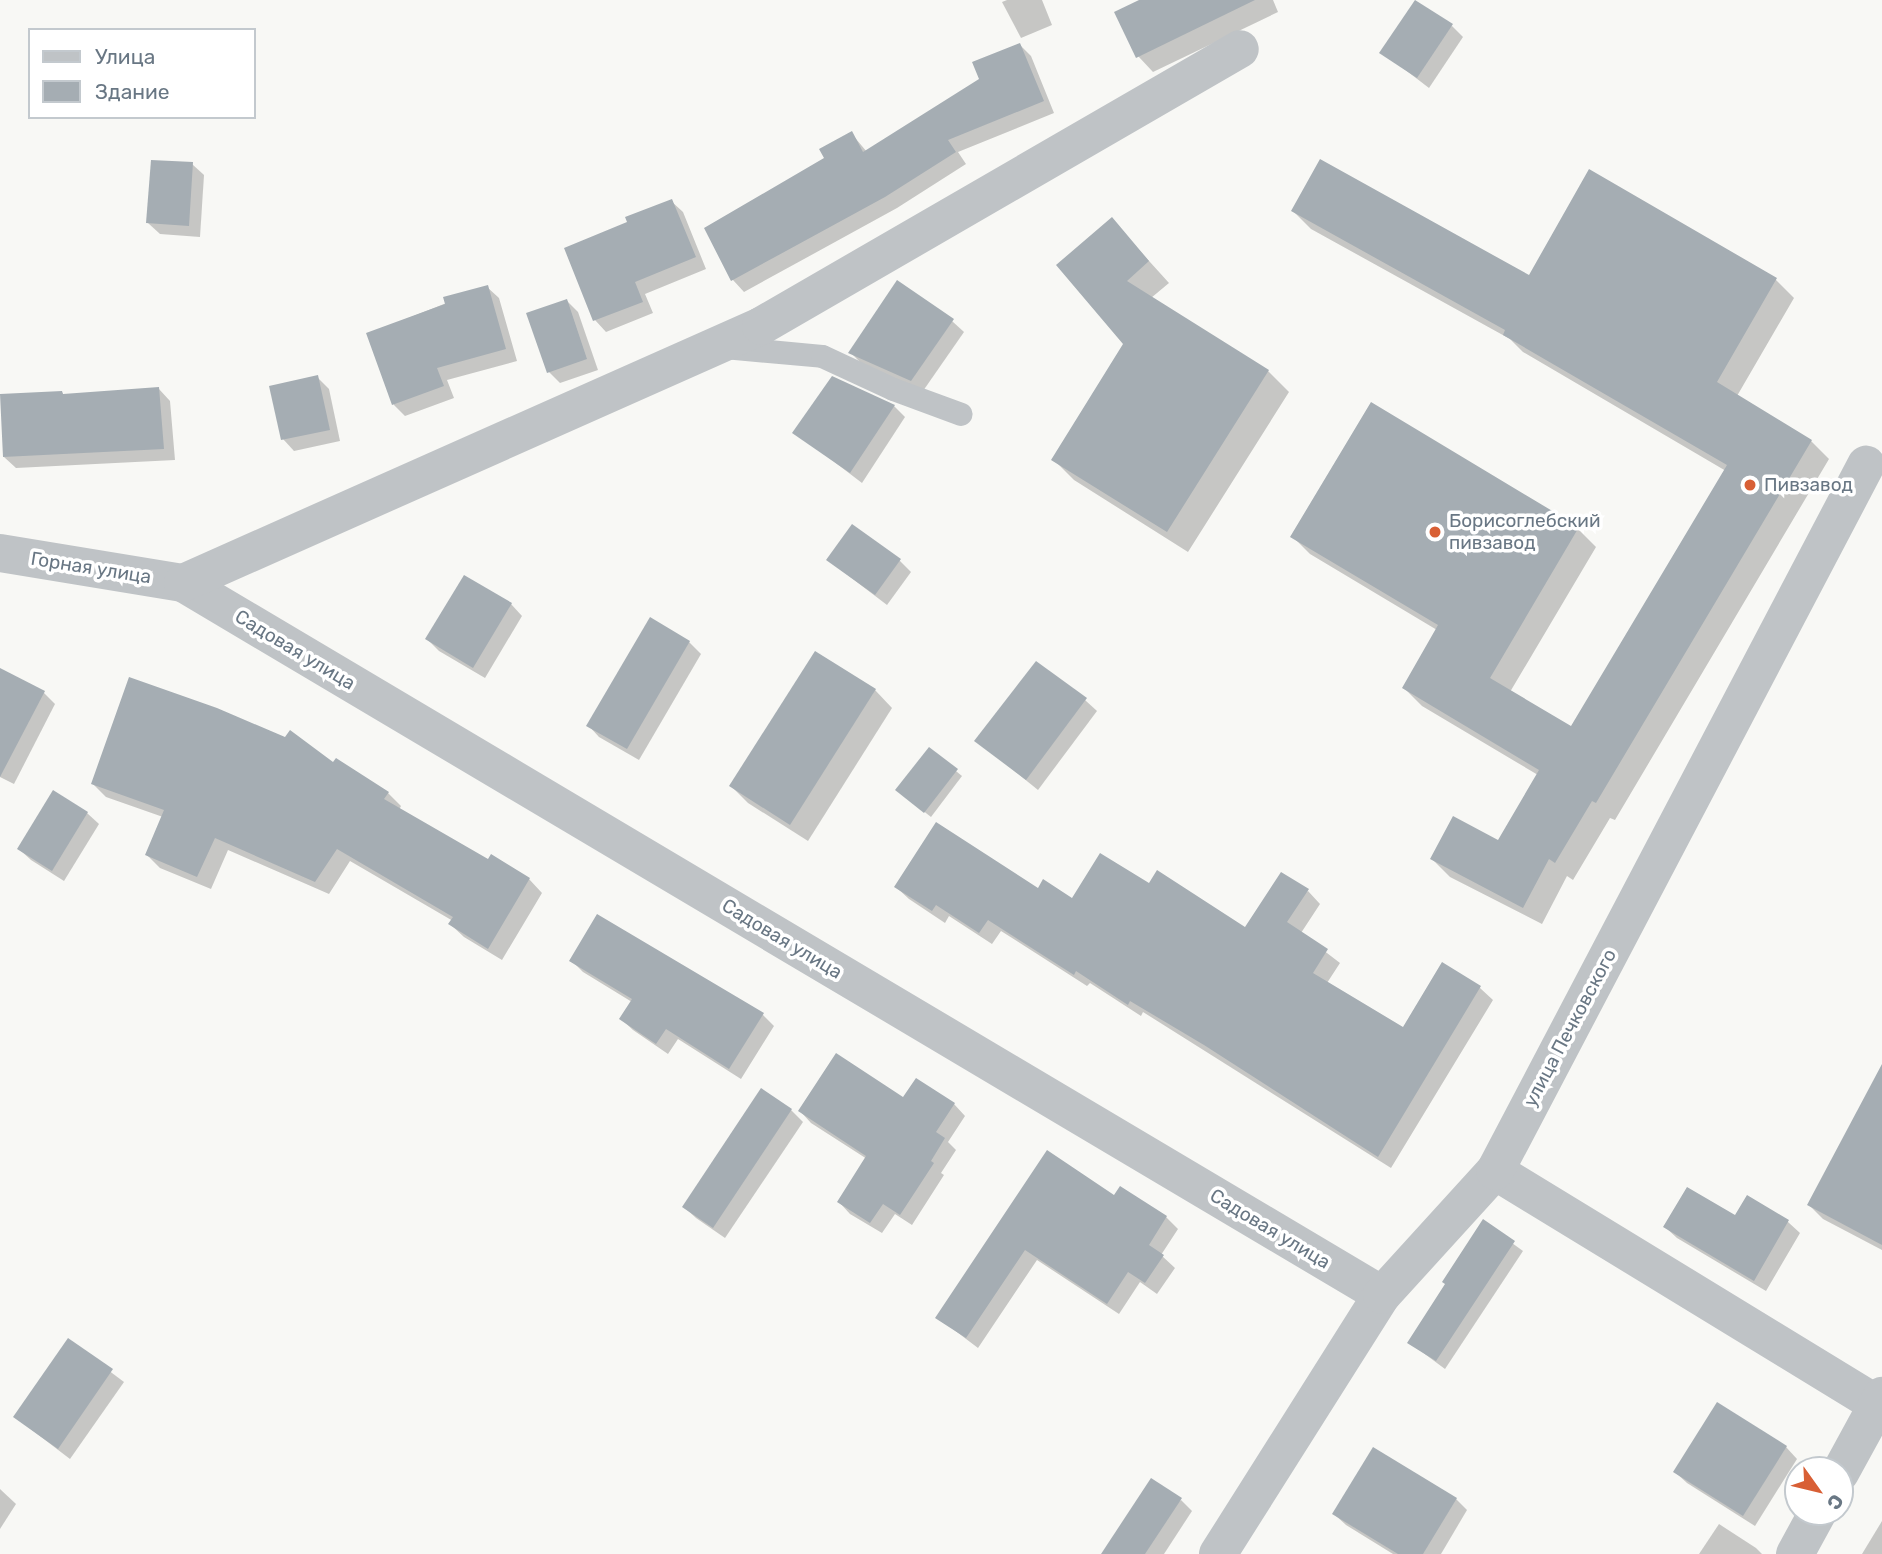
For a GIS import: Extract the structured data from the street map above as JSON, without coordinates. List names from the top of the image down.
{
  "streets": {
    "street": ["Горная улица", "Садовая улица", "улица Печковского"]
  },
  "crossings": [
    ["Горная улица", "Садовая улица"],
    ["Садовая улица", "улица Печковского"]
  ],
  "places": ["Пивзавод", "Борисоглебский пивзавод"],
  "legend": ["Улица", "Здание"],
  "north": "bottom right"
}
